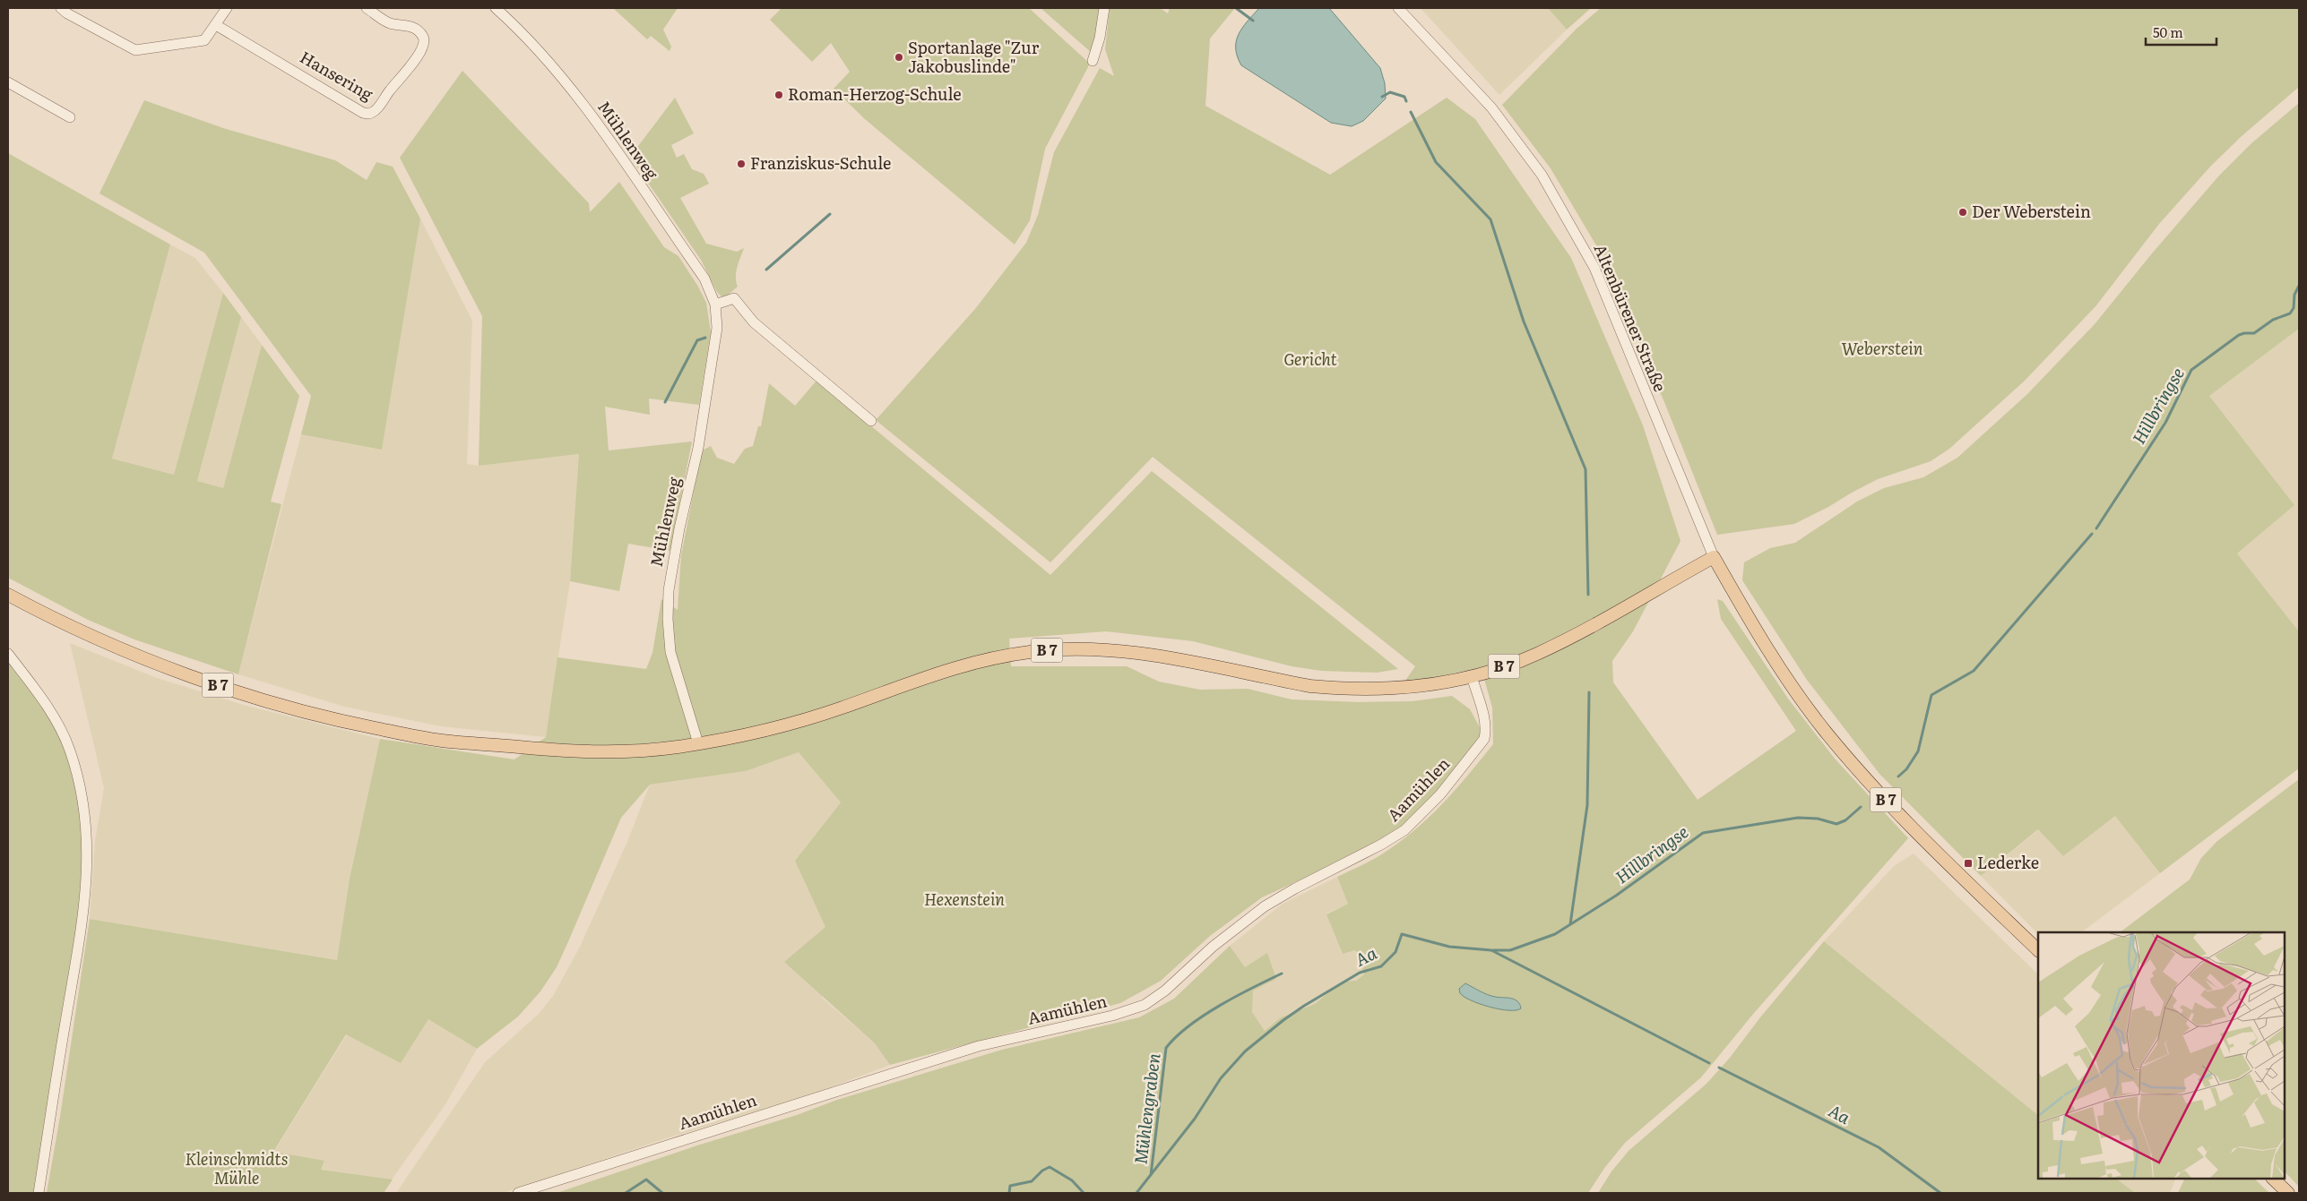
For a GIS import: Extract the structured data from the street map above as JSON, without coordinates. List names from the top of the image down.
{
  "streets": {
    "main road": ["B 7"],
    "street": [
      "Hansering",
      "Mühlenweg",
      "Altenbürener Straße",
      "Aamühlen"
    ]
  },
  "crossings": [
    ["Mühlenweg", "B 7"],
    ["Altenbürener Straße", "B 7"],
    ["B 7", "Aamühlen"]
  ],
  "water": ["Hillbringse", "Aa", "Mühlengraben"],
  "parks": [
    "Weberstein",
    "Gericht",
    "Hexenstein",
    "Kleinschmidts Mühle"
  ],
  "places": {
    "other": [
      "Sportanlage \"Zur Jakobuslinde\"",
      "Roman-Herzog-Schule",
      "Franziskus-Schule",
      "Der Weberstein"
    ],
    "transit": ["Lederke"]
  },
  "scale_bar": "50 m"
}
